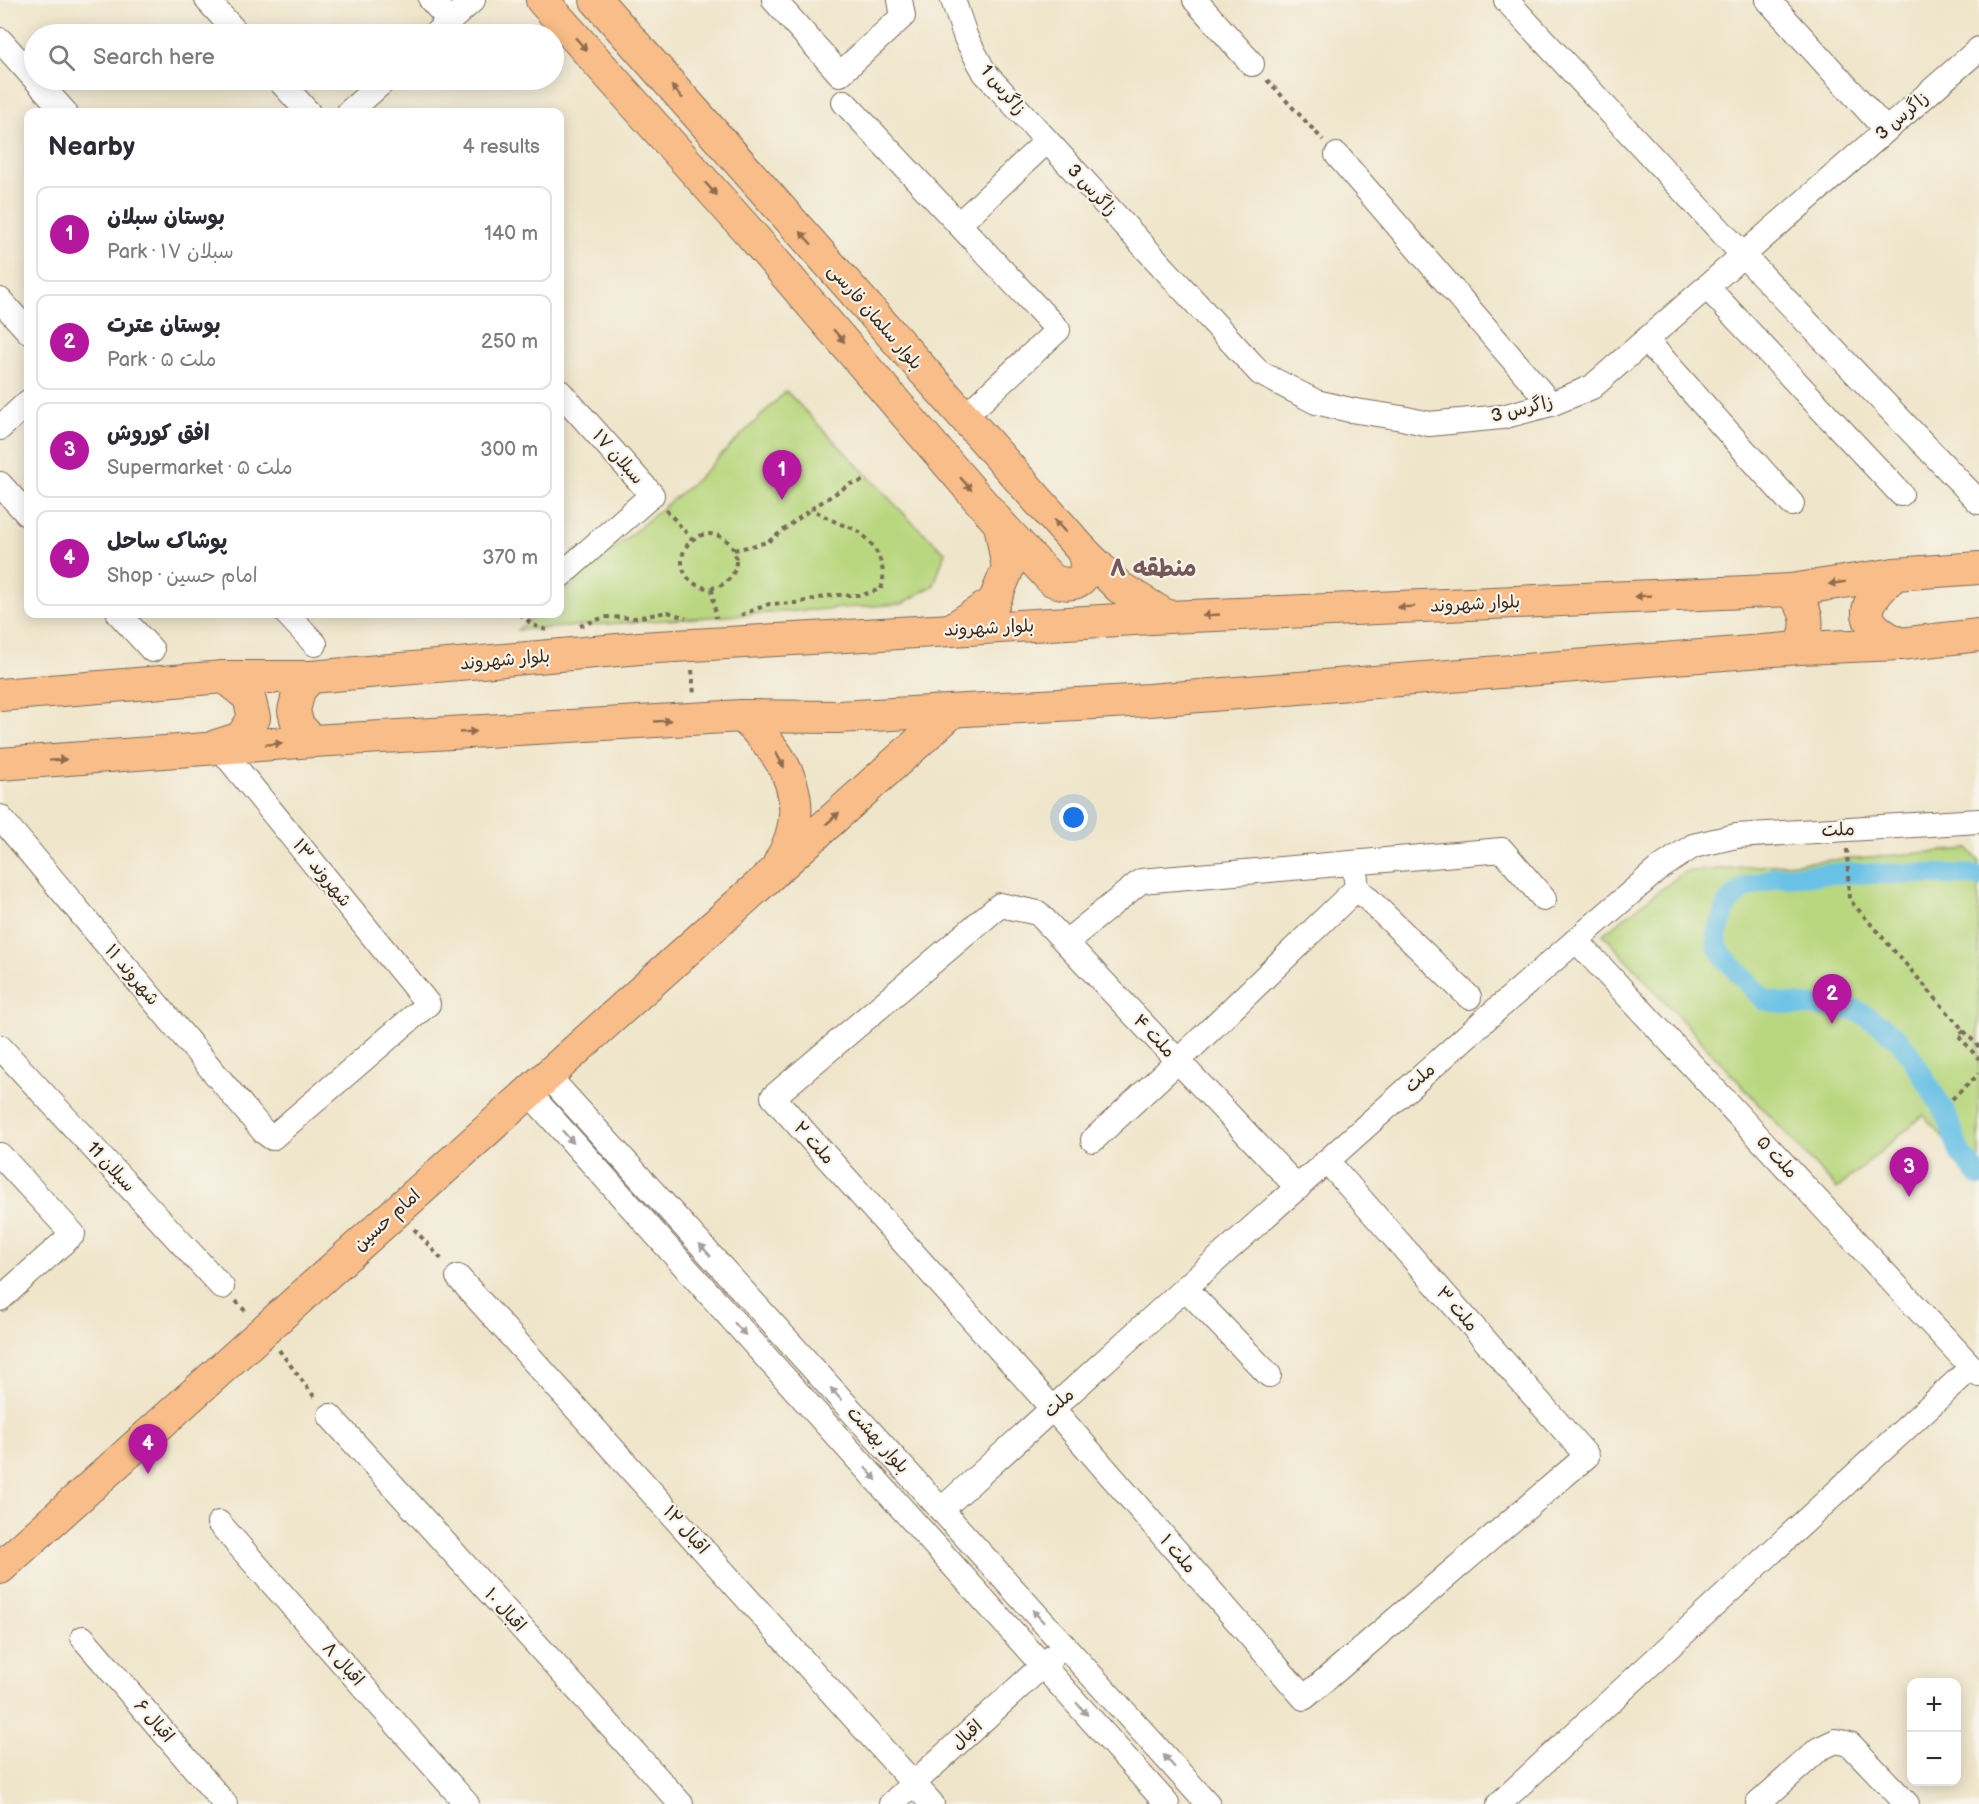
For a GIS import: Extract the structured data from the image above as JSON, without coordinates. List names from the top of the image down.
{
  "streets": {
    "main road": ["بلوار سلمان فارسی", "بلوار شهروند", "امام حسین"],
    "street": [
      "زاگرس 1",
      "زاگرس 3",
      "سبلان ۱۷",
      "ملت",
      "شهروند ۱۳",
      "شهروند ۱۱",
      "ملت ۴",
      "ملت ۲",
      "ملت ۵",
      "سبلان 11",
      "ملت ۳",
      "بلوار بهشت",
      "اقبال ۱۲",
      "ملت ۱",
      "اقبال ۱۰",
      "اقبال ۸",
      "اقبال ۶",
      "اقبال"
    ]
  },
  "crossings": [
    ["زاگرس 1", "زاگرس 3"],
    ["بلوار سلمان فارسی", "بلوار شهروند"],
    ["ملت", "ملت ۴"],
    ["ملت", "ملت ۲"],
    ["ملت", "ملت ۵"],
    ["ملت", "ملت ۳"],
    ["ملت", "بلوار بهشت"],
    ["ملت", "ملت ۱"],
    ["شهروند ۱۳", "شهروند ۱۱"],
    ["ملت ۴", "ملت ۲"],
    ["ملت ۲", "ملت ۱"],
    ["امام حسین", "بلوار بهشت"],
    ["ملت ۳", "ملت ۱"],
    ["بلوار بهشت", "اقبال"],
    ["اقبال ۱۲", "اقبال"]
  ],
  "districts": ["منطقه ۸"],
  "page": {
    "search": "Search here",
    "heading": ["Nearby", "4 results"],
    "list": [
      {
        "mark": "1",
        "name": "بوستان سبلان",
        "note": "Park · سبلان ۱۷",
        "value": "140 m"
      },
      {
        "mark": "2",
        "name": "بوستان عترت",
        "note": "Park · ملت ۵",
        "value": "250 m"
      },
      {
        "mark": "3",
        "name": "افق کوروش",
        "note": "Supermarket · ملت ۵",
        "value": "300 m"
      },
      {
        "mark": "4",
        "name": "پوشاک ساحل",
        "note": "Shop · امام حسین",
        "value": "370 m"
      }
    ],
    "pins": [
      "1",
      "2",
      "3",
      "4"
    ],
    "map_buttons": ["+", "−"]
  }
}
